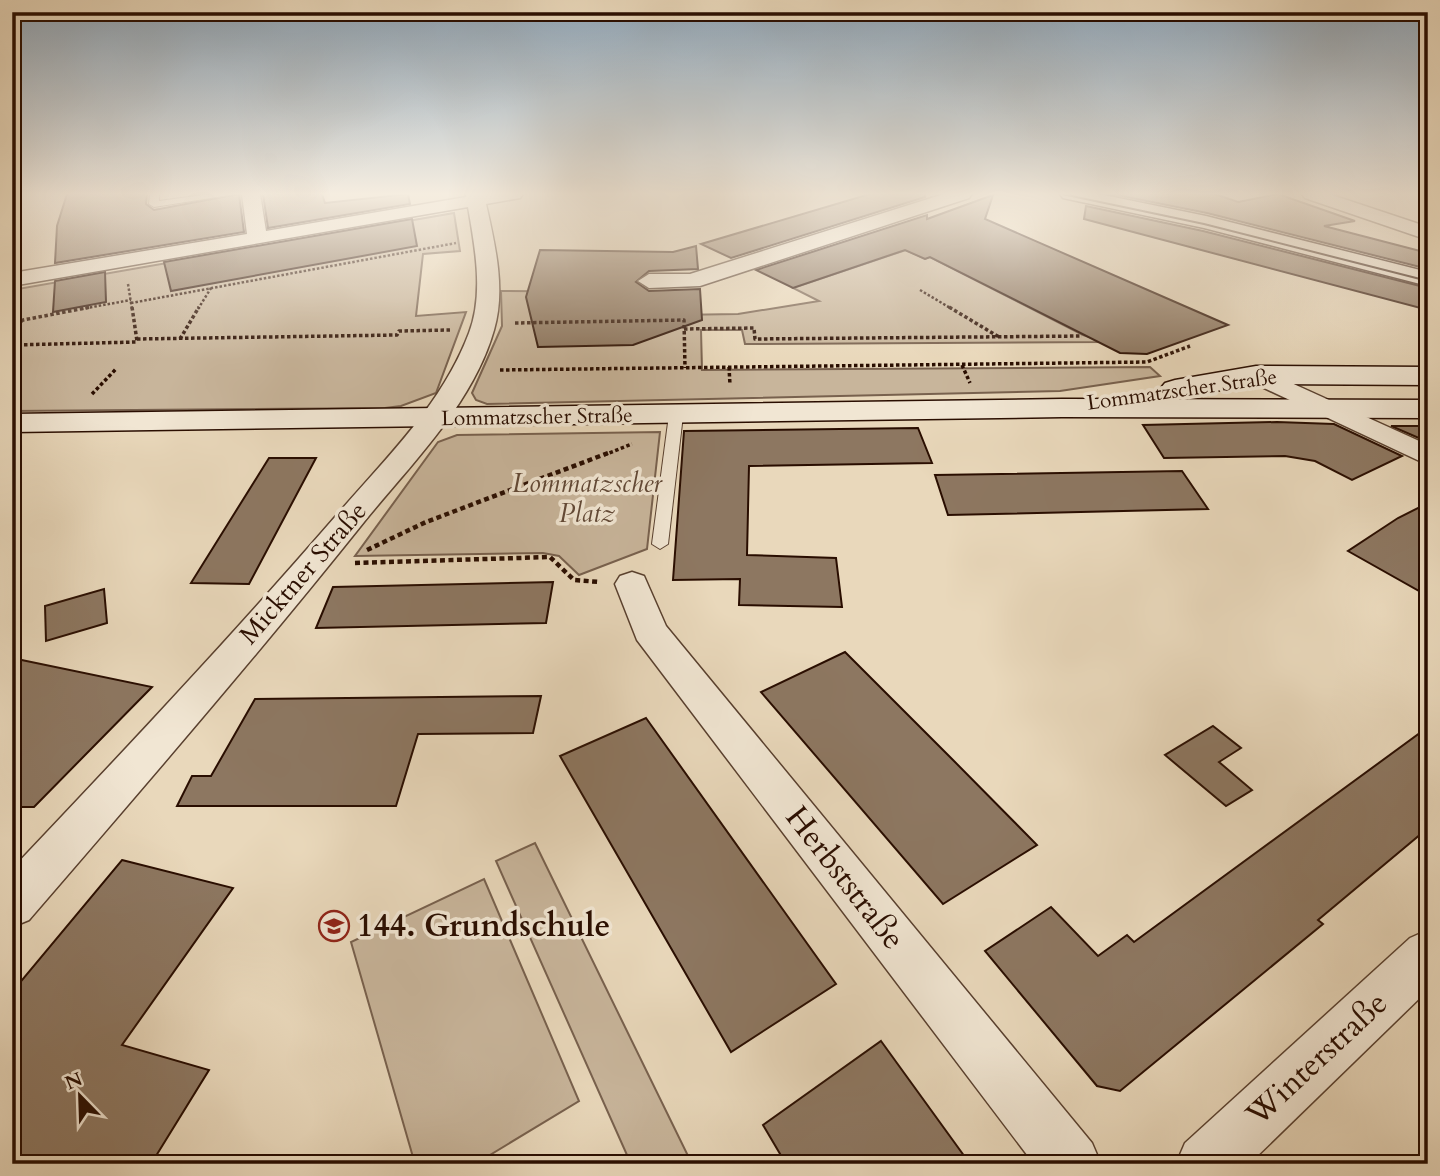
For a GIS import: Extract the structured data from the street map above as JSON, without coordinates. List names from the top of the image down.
{
  "streets": {
    "main road": ["Lommatzscher Straße"],
    "street": ["Micktner Straße", "Herbststraße", "Winterstraße"]
  },
  "crossings": [
    ["Lommatzscher Straße", "Micktner Straße"]
  ],
  "parks": ["Lommatzscher Platz"],
  "places": {
    "school or university": ["144. Grundschule"]
  },
  "north": "top left"
}
